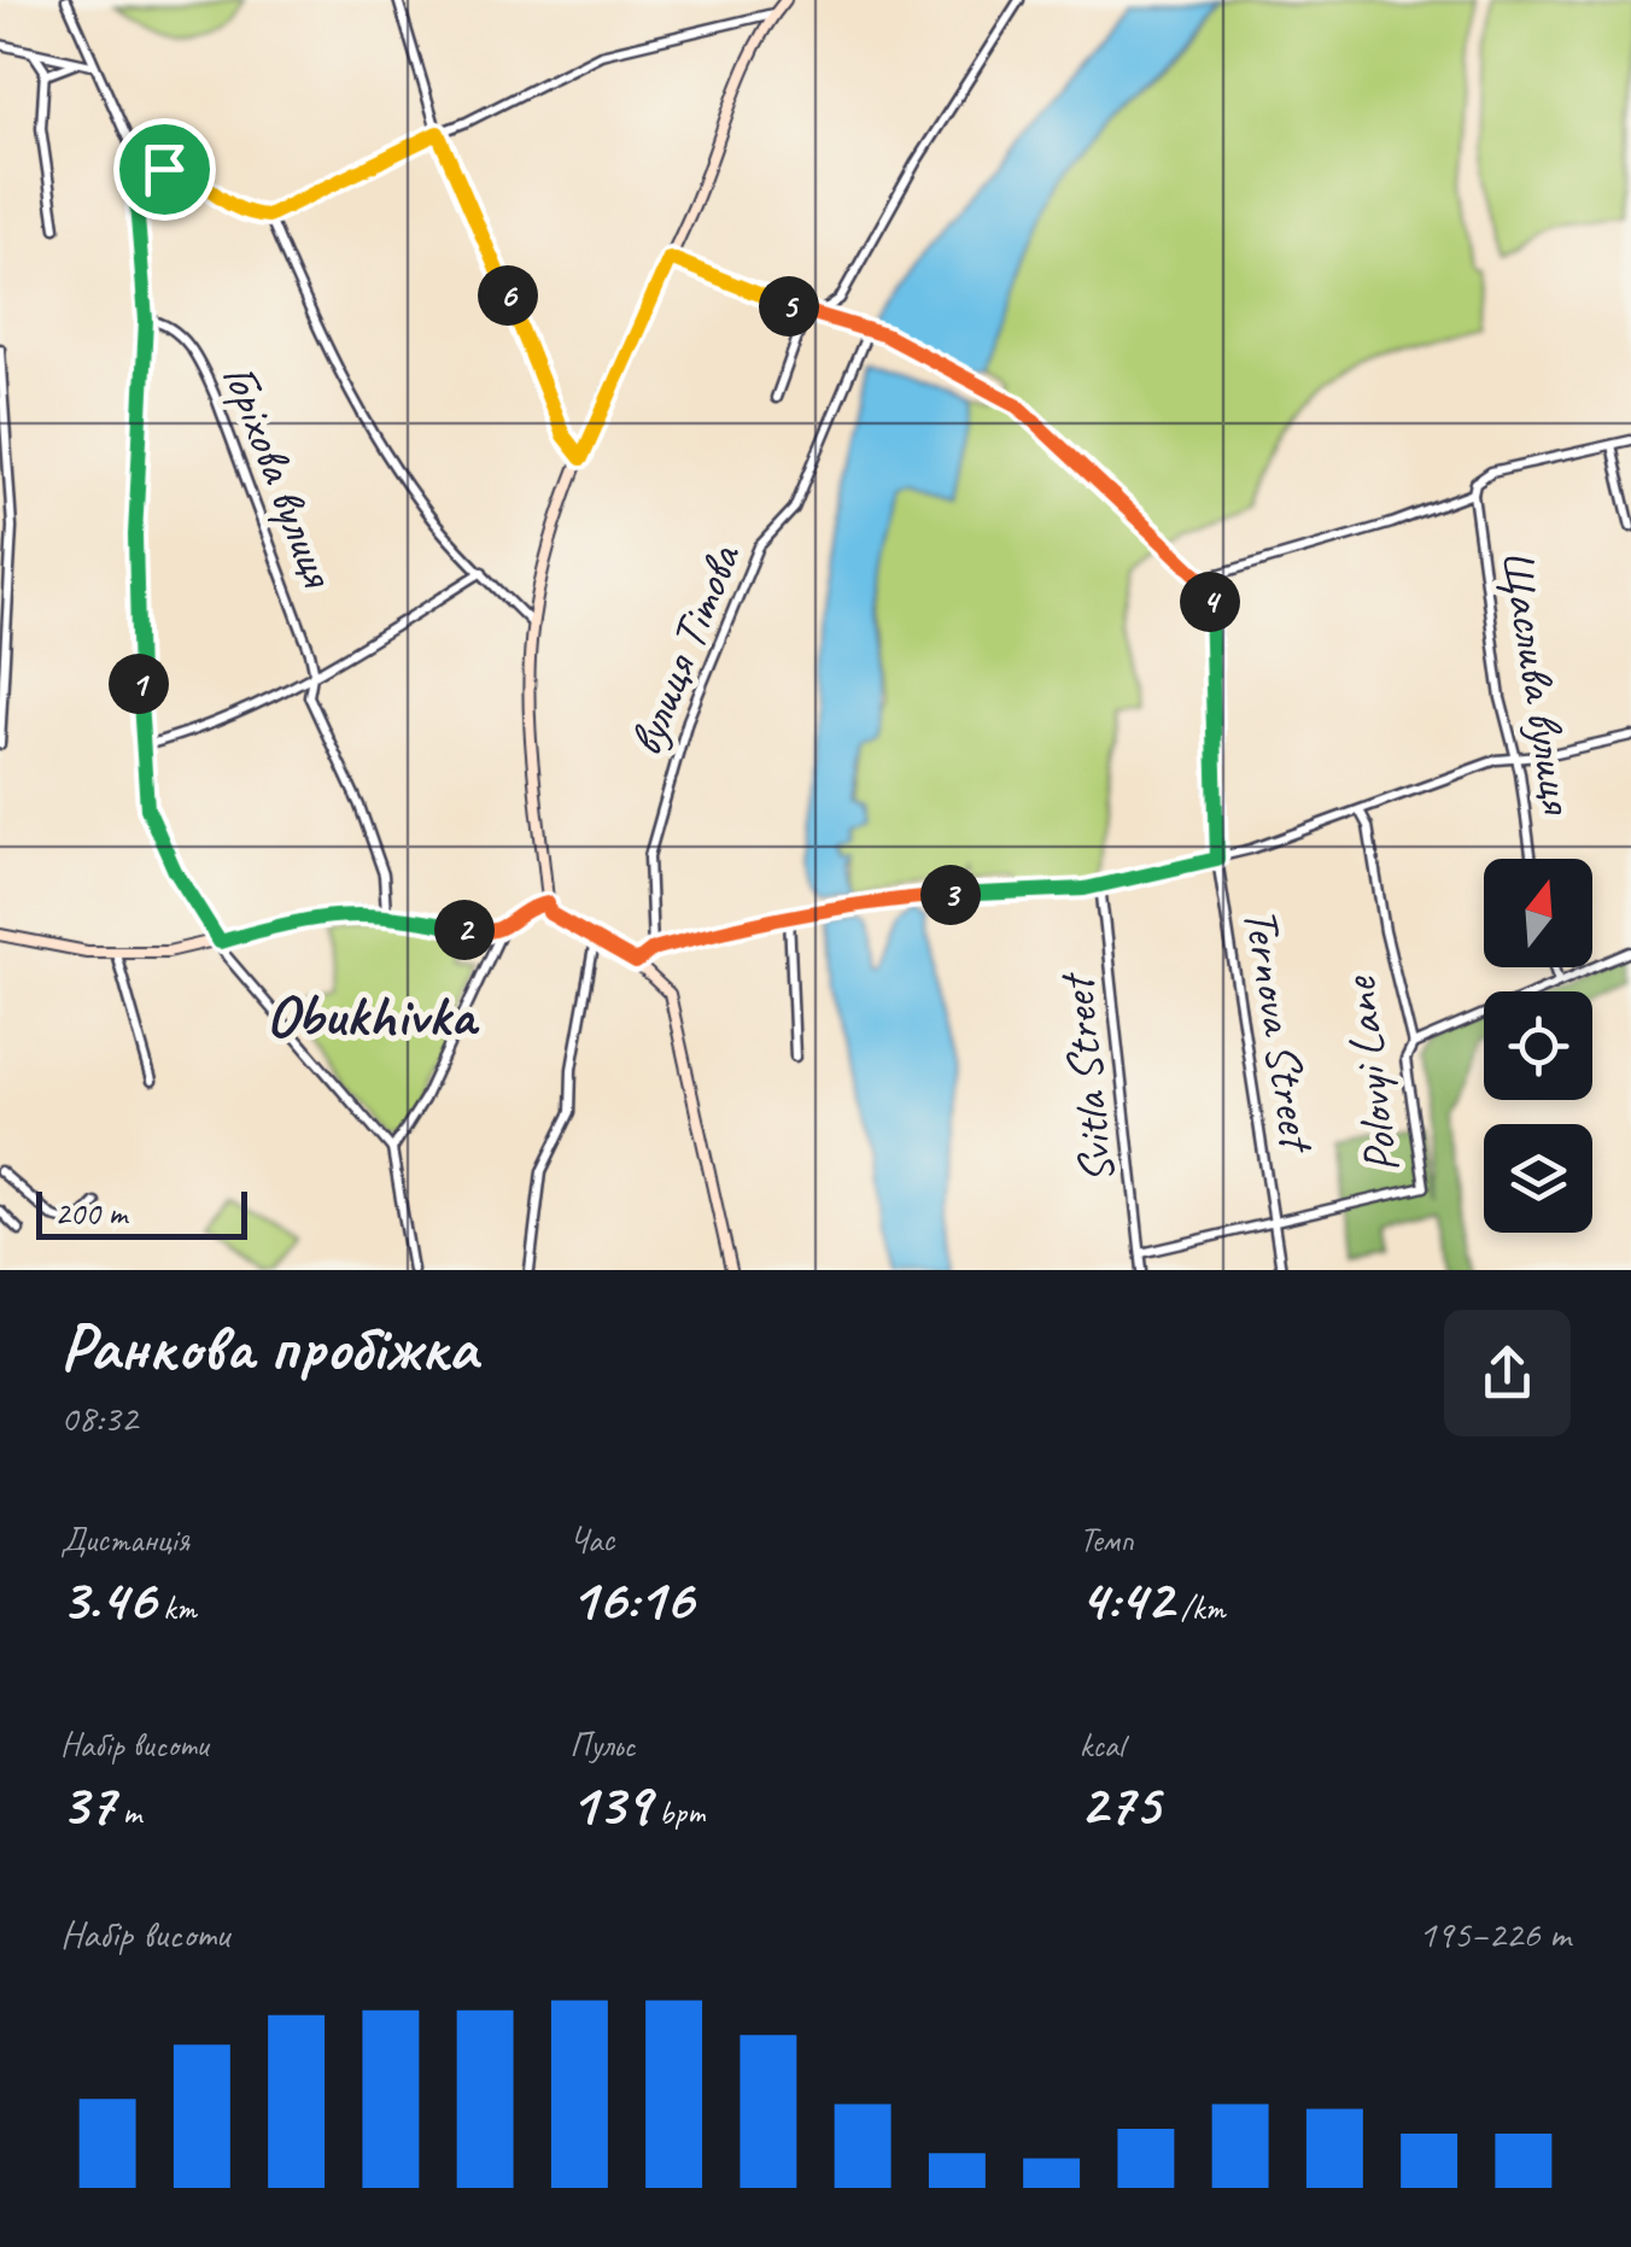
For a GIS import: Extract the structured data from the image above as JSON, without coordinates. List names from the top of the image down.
{
  "streets": {
    "street": [
      "Горіхова вулиця",
      "вулиця Тітова",
      "Щаслива вулиця",
      "Ternova Street",
      "Polovyi Lane",
      "Svitla Street"
    ]
  },
  "crossings": [
    ["Щаслива вулиця", "Ternova Street"],
    ["Ternova Street", "Polovyi Lane"]
  ],
  "districts": ["Obukhivka"],
  "scale_bar": "200 m",
  "north": "top",
  "page": {
    "pins": [
      "6",
      "5",
      "4",
      "1",
      "3",
      "2"
    ],
    "scale": "200 m",
    "heading": ["Ранкова пробіжка", "08:32"],
    "stats": [
      ["Дистанція", "3.46 km"],
      ["Час", "16:16"],
      ["Темп", "4:42 /km"],
      ["Набір висоти", "37 m"],
      ["Пульс", "139 bpm"],
      ["kcal", "275"]
    ],
    "chart": ["Набір висоти", "195–226 m"]
  }
}
